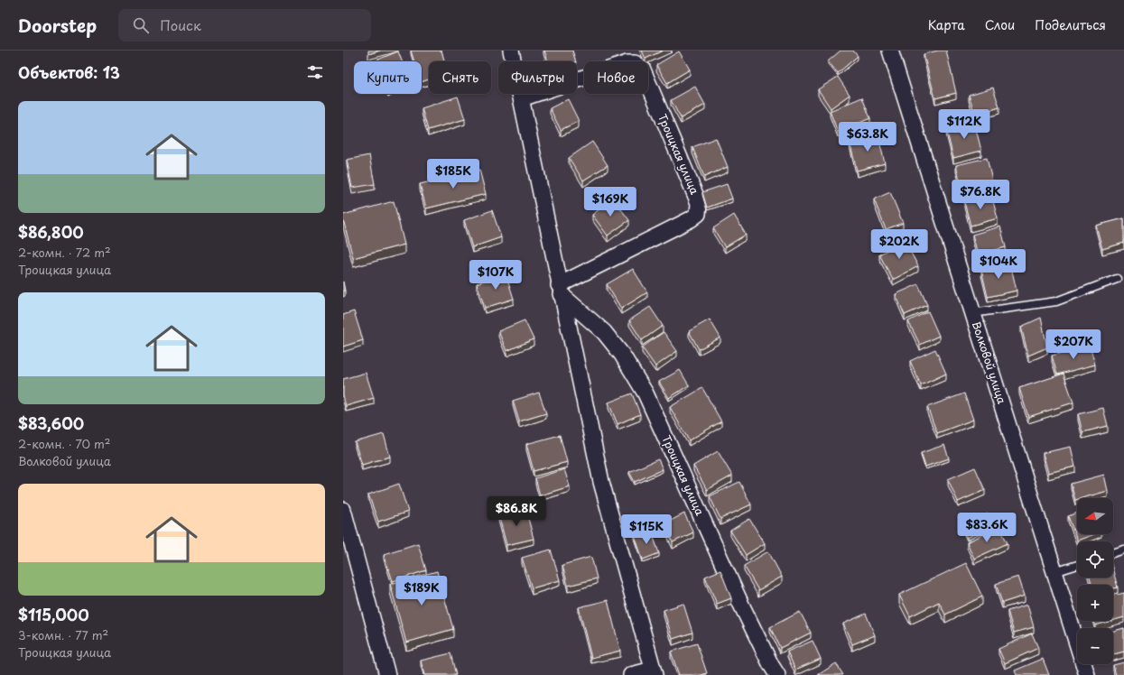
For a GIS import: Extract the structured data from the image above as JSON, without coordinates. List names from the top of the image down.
{
  "streets": {
    "street": ["Троицкая улица", "Волковой улица"]
  },
  "north": "left",
  "page": {
    "header": "Doorstep",
    "search": "Поиск",
    "nav": ["Карта", "Слои", "Поделиться"],
    "heading": "Объектов: 13",
    "chip": [
      "Купить",
      "Снять",
      "Фильтры",
      "Новое"
    ],
    "list": [
      {
        "name": "$86,800",
        "note": "2-комн. · 72 m² · Троицкая улица"
      },
      {
        "name": "$83,600",
        "note": "2-комн. · 70 m² · Волковой улица"
      },
      {
        "name": "$115,000",
        "note": "3-комн. · 77 m² · Троицкая улица"
      }
    ],
    "price": [
      "$112K",
      "$63.8K",
      "$185K",
      "$76.8K",
      "$169K",
      "$202K",
      "$104K",
      "$107K",
      "$207K",
      "$86.8K",
      "$83.6K",
      "$115K",
      "$189K"
    ],
    "map_buttons": ["+", "−"]
  }
}
